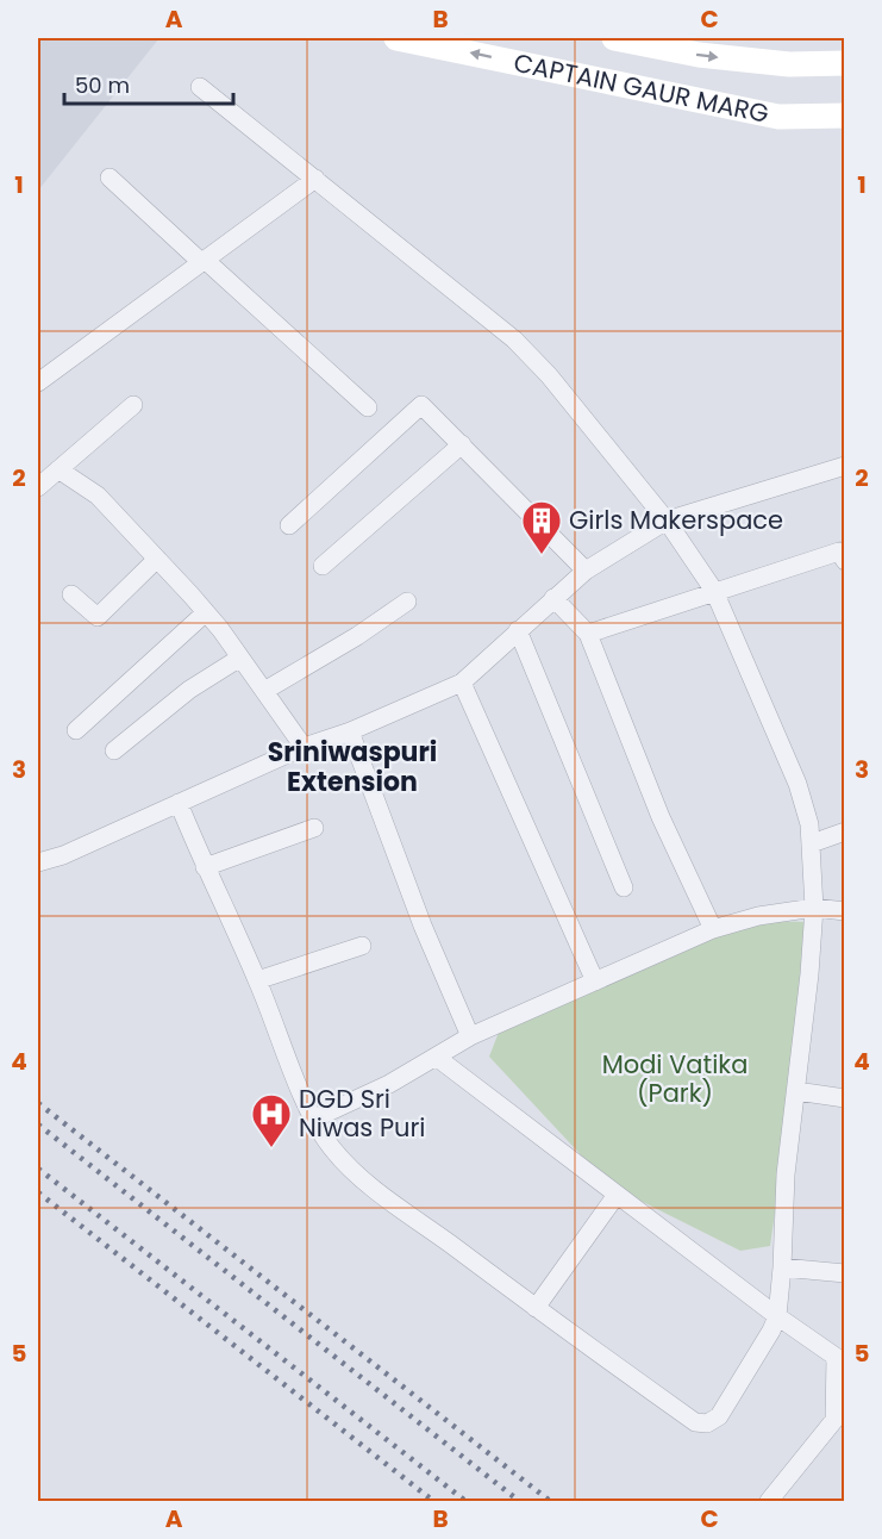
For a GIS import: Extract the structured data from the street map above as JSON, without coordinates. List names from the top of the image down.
{
  "streets": {
    "main road": ["CAPTAIN GAUR MARG"]
  },
  "districts": ["Sriniwaspuri Extension"],
  "parks": ["Modi Vatika (Park)"],
  "places": {
    "building": ["Girls Makerspace"],
    "hospital": ["DGD Sri Niwas Puri"]
  },
  "scale_bar": "50 m",
  "grid": {
    "columns": ["A", "B", "C"],
    "rows": [
      "1",
      "2",
      "3",
      "4",
      "5"
    ]
  }
}
